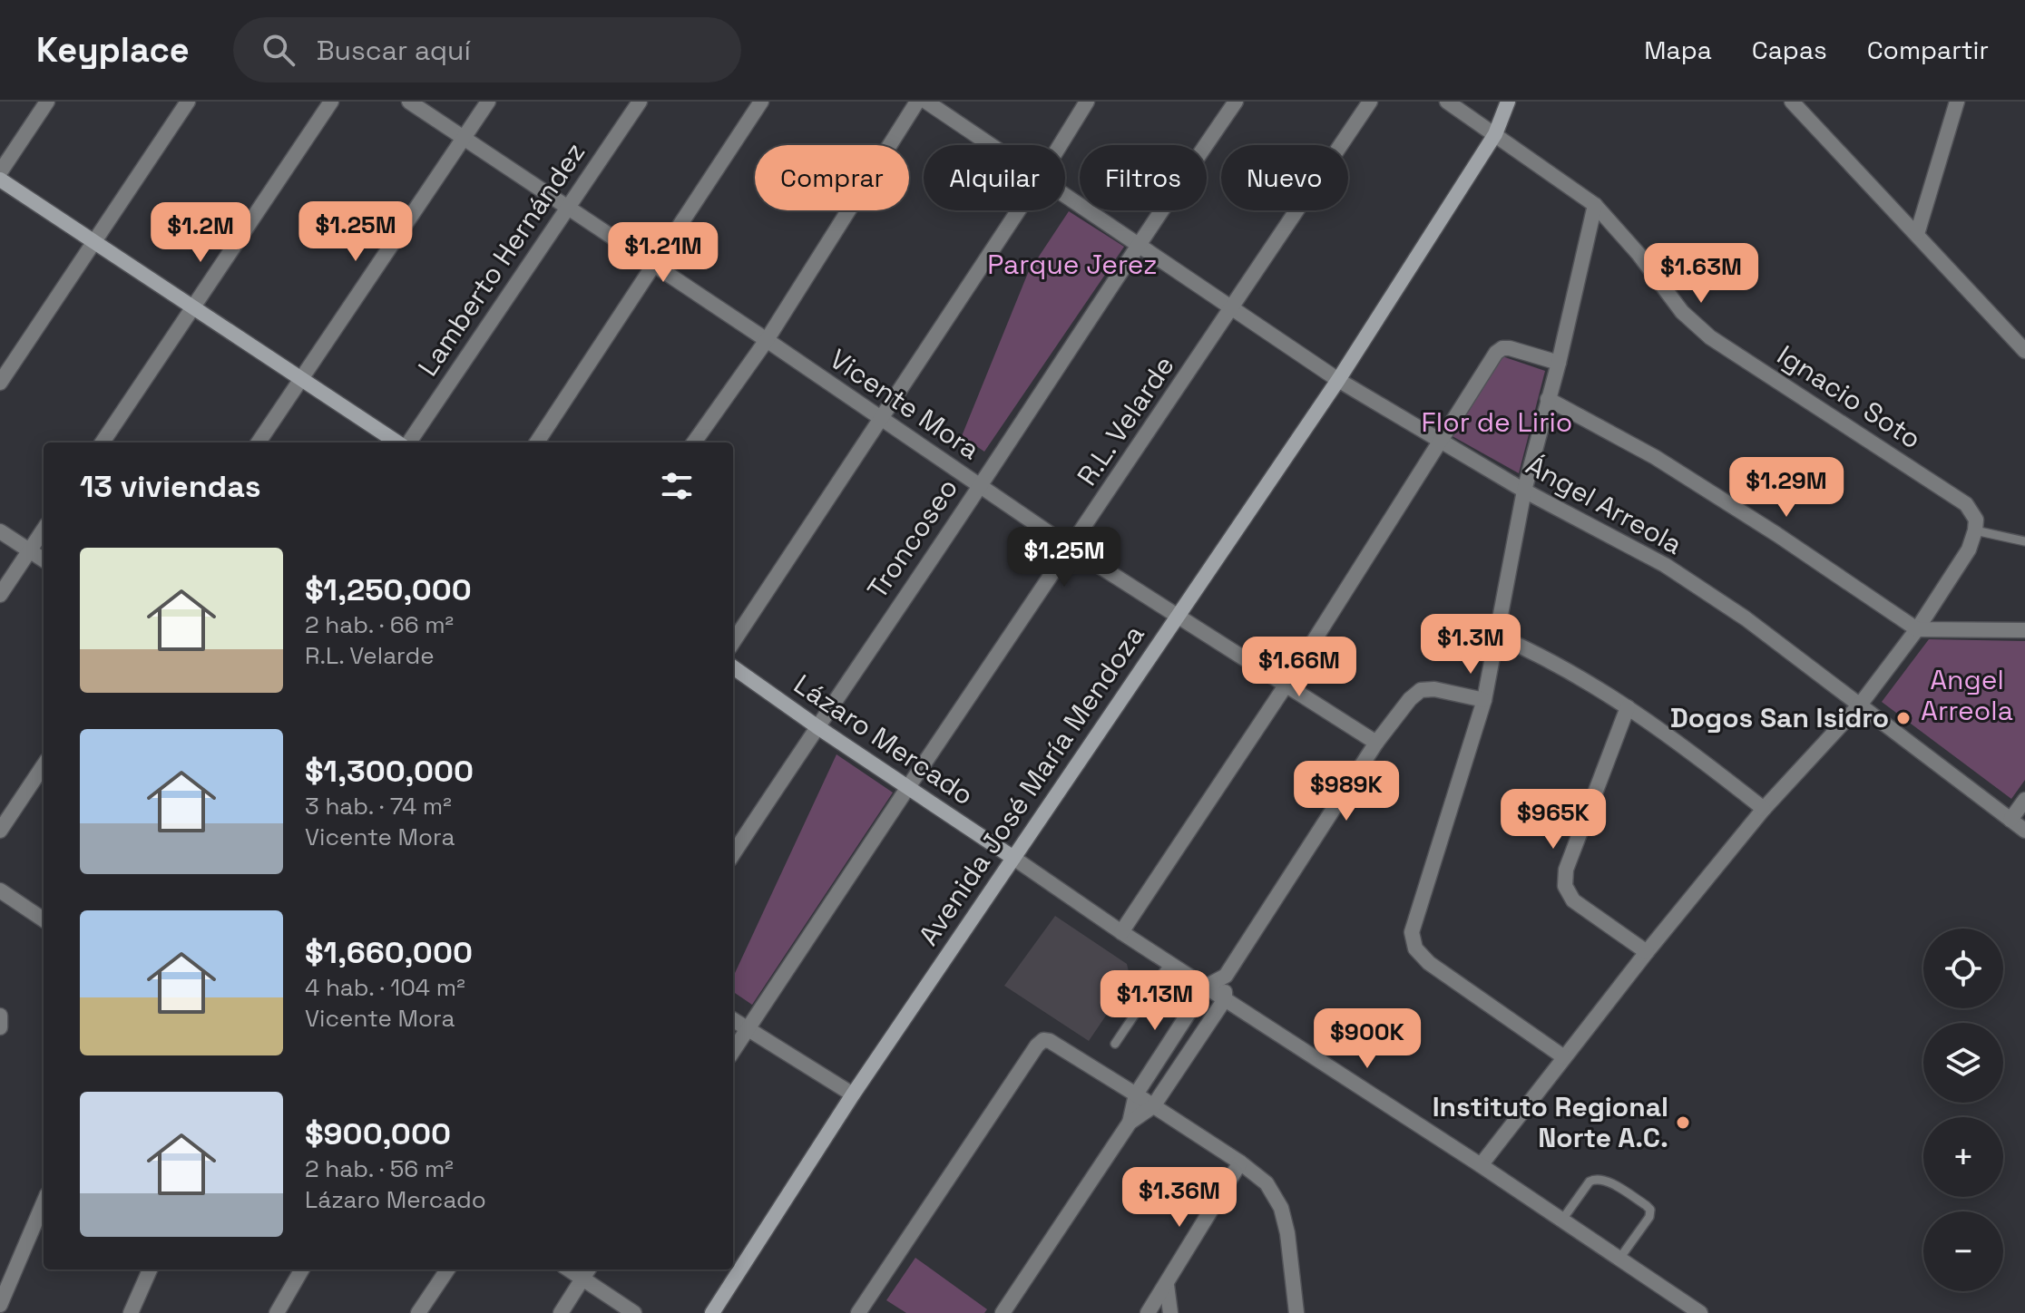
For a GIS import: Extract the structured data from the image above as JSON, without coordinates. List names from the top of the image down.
{
  "streets": {
    "street": [
      "Lamberto Hernández",
      "Ignacio Soto",
      "Vicente Mora",
      "R.L. Velarde",
      "Ángel Arreola",
      "Troncoseo",
      "Lázaro Mercado",
      "Avenida José María Mendoza"
    ]
  },
  "crossings": [
    ["Lamberto Hernández", "Vicente Mora"],
    ["Ignacio Soto", "Avenida José María Mendoza"],
    ["Vicente Mora", "R.L. Velarde"],
    ["Vicente Mora", "Troncoseo"],
    ["Vicente Mora", "Avenida José María Mendoza"],
    ["R.L. Velarde", "Ángel Arreola"],
    ["R.L. Velarde", "Lázaro Mercado"],
    ["Ángel Arreola", "Troncoseo"],
    ["Ángel Arreola", "Avenida José María Mendoza"],
    ["Troncoseo", "Lázaro Mercado"],
    ["Lázaro Mercado", "Avenida José María Mendoza"]
  ],
  "parks": ["Parque Jerez", "Flor de Lirio", "Angel Arreola"],
  "places": ["Dogos San Isidro", "Instituto Regional Norte A.C."],
  "page": {
    "header": "Keyplace",
    "search": "Buscar aquí",
    "nav": ["Mapa", "Capas", "Compartir"],
    "chip": [
      "Comprar",
      "Alquilar",
      "Filtros",
      "Nuevo"
    ],
    "price": [
      "$1.25M",
      "$1.2M",
      "$1.21M",
      "$1.63M",
      "$1.29M",
      "$1.25M",
      "$1.3M",
      "$1.66M",
      "$989K",
      "$965K",
      "$1.13M",
      "$900K",
      "$1.36M"
    ],
    "heading": "13 viviendas",
    "list": [
      {
        "name": "$1,250,000",
        "note": "2 hab. · 66 m² · R.L. Velarde"
      },
      {
        "name": "$1,300,000",
        "note": "3 hab. · 74 m² · Vicente Mora"
      },
      {
        "name": "$1,660,000",
        "note": "4 hab. · 104 m² · Vicente Mora"
      },
      {
        "name": "$900,000",
        "note": "2 hab. · 56 m² · Lázaro Mercado"
      }
    ],
    "map_buttons": ["+", "−"]
  }
}
